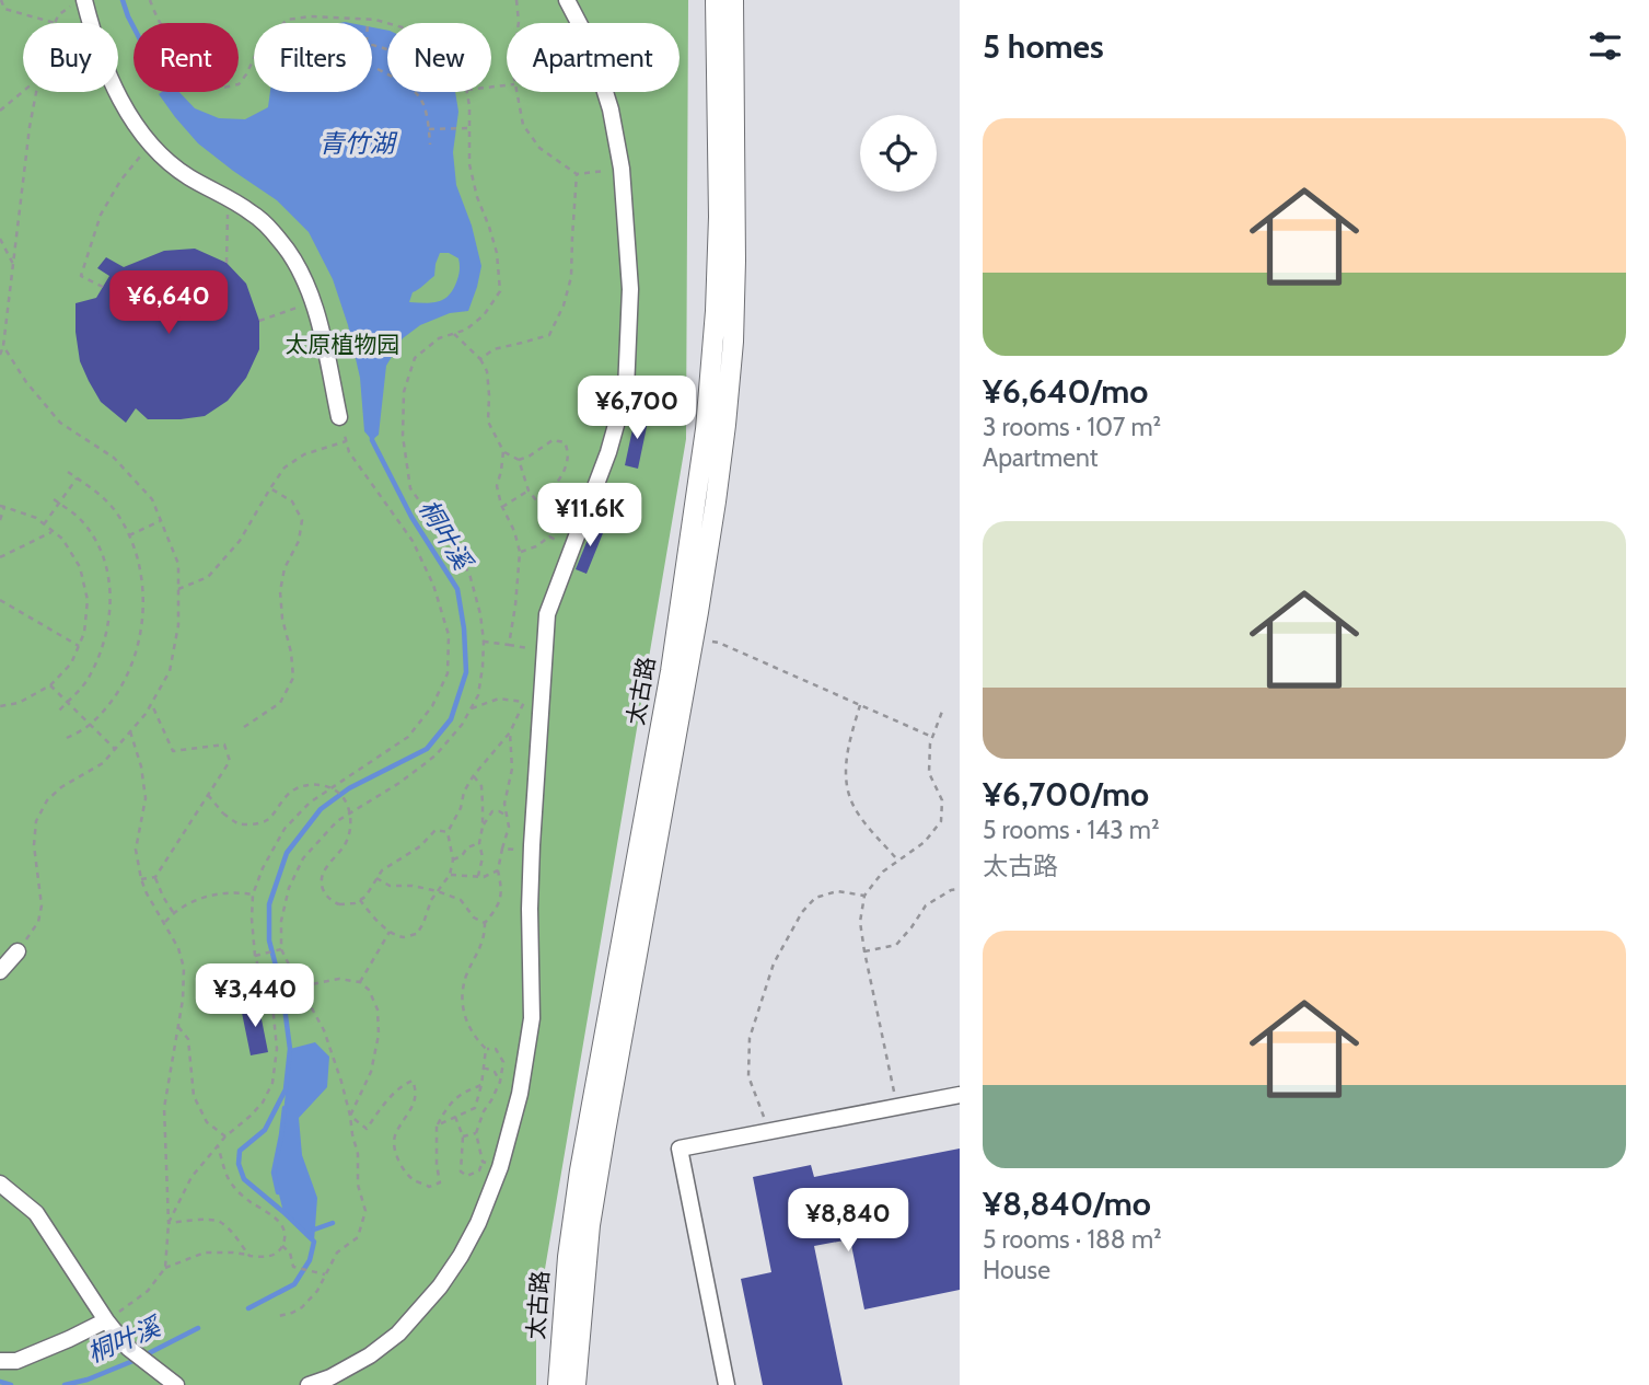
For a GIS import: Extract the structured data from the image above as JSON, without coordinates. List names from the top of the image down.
{
  "streets": {
    "main road": ["太古路"]
  },
  "water": ["青竹湖", "桐叶溪"],
  "parks": ["太原植物园"],
  "page": {
    "heading": "5 homes",
    "chip": [
      "Buy",
      "Rent",
      "Filters",
      "New",
      "Apartment"
    ],
    "list": [
      {
        "name": "¥6,640/mo",
        "note": "3 rooms · 107 m² · Apartment"
      },
      {
        "name": "¥6,700/mo",
        "note": "5 rooms · 143 m² · 太古路"
      },
      {
        "name": "¥8,840/mo",
        "note": "5 rooms · 188 m² · House"
      }
    ],
    "price": [
      "¥6,640",
      "¥6,700",
      "¥11.6K",
      "¥3,440",
      "¥8,840"
    ]
  }
}
